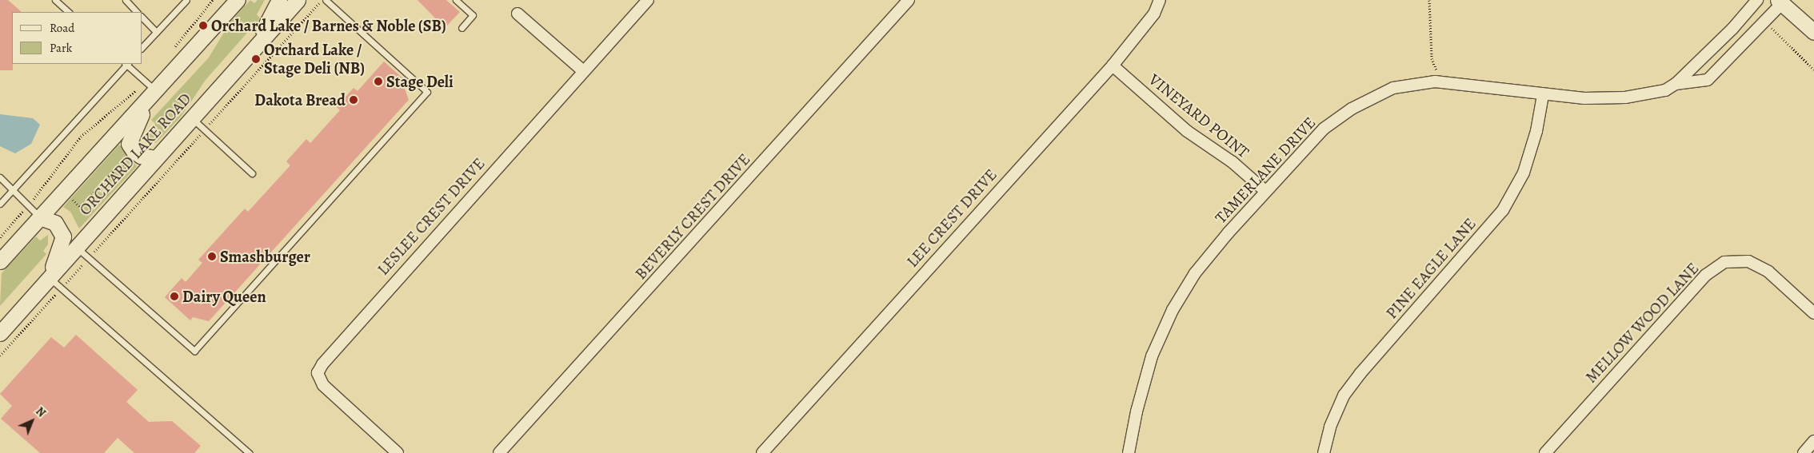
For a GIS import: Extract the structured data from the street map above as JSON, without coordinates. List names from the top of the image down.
{
  "streets": {
    "main road": ["ORCHARD LAKE ROAD"],
    "street": [
      "VINEYARD POINT",
      "TAMERLANE DRIVE",
      "LESLEE CREST DRIVE",
      "BEVERLY CREST DRIVE",
      "LEE CREST DRIVE",
      "PINE EAGLE LANE",
      "MELLOW WOOD LANE"
    ]
  },
  "crossings": [
    ["VINEYARD POINT", "TAMERLANE DRIVE"],
    ["VINEYARD POINT", "LEE CREST DRIVE"],
    ["TAMERLANE DRIVE", "PINE EAGLE LANE"]
  ],
  "places": [
    "Orchard Lake / Barnes & Noble (SB)",
    "Orchard Lake / Stage Deli (NB)",
    "Stage Deli",
    "Dakota Bread",
    "Smashburger",
    "Dairy Queen"
  ],
  "legend": ["Road", "Park"],
  "north": "top right"
}
